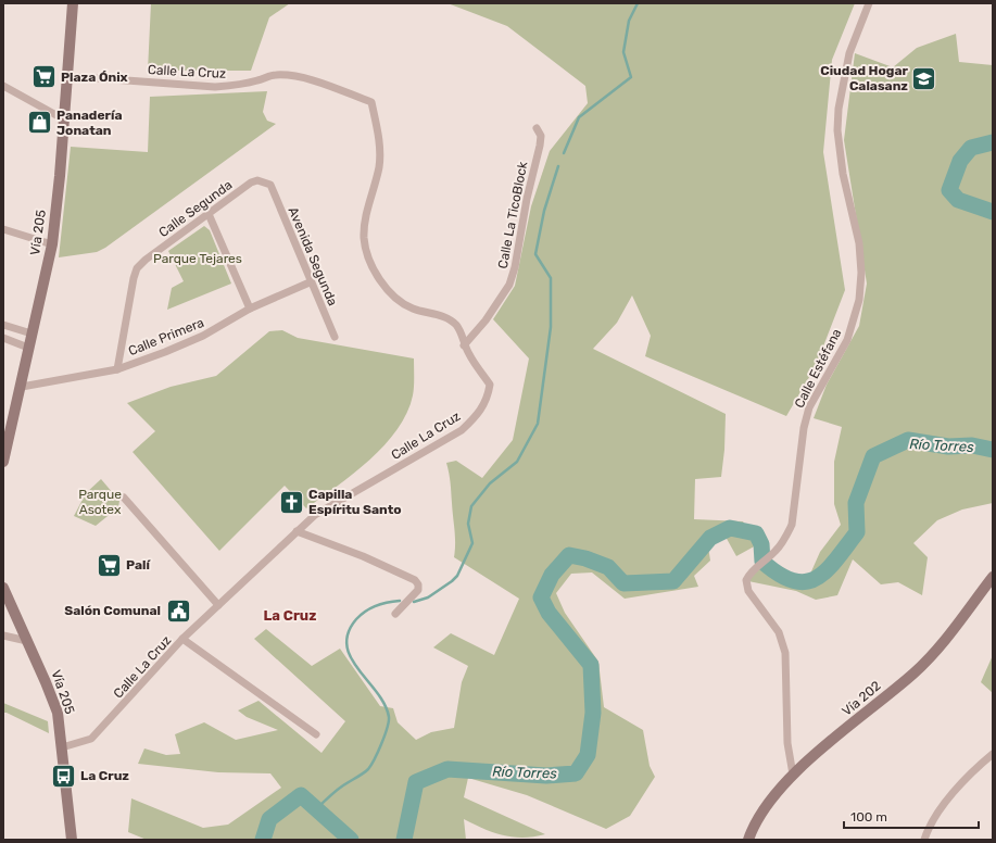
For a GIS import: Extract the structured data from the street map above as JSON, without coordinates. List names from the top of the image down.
{
  "streets": {
    "main road": ["Vía 205", "Vía 202"],
    "street": [
      "Calle La Cruz",
      "Calle Segunda",
      "Calle La TicoBlock",
      "Avenida Segunda",
      "Calle Primera",
      "Calle Estéfana"
    ]
  },
  "crossings": [
    ["Calle La Cruz", "Calle La TicoBlock"],
    ["Calle La Cruz", "Vía 205"],
    ["Calle Segunda", "Avenida Segunda"],
    ["Calle Segunda", "Calle Primera"],
    ["Vía 205", "Calle Primera"],
    ["Avenida Segunda", "Calle Primera"],
    ["Calle Estéfana", "Vía 202"]
  ],
  "districts": ["La Cruz"],
  "water": ["Río Torres"],
  "parks": ["Parque Tejares", "Parque Asotex"],
  "places": {
    "supermarket": ["Plaza Ónix", "Palí"],
    "school or university": ["Ciudad Hogar Calasanz"],
    "shop": ["Panadería Jonatan"],
    "church": ["Capilla Espíritu Santo"],
    "public building": ["Salón Comunal"],
    "bus stop": ["La Cruz"]
  },
  "scale_bar": "100 m"
}
